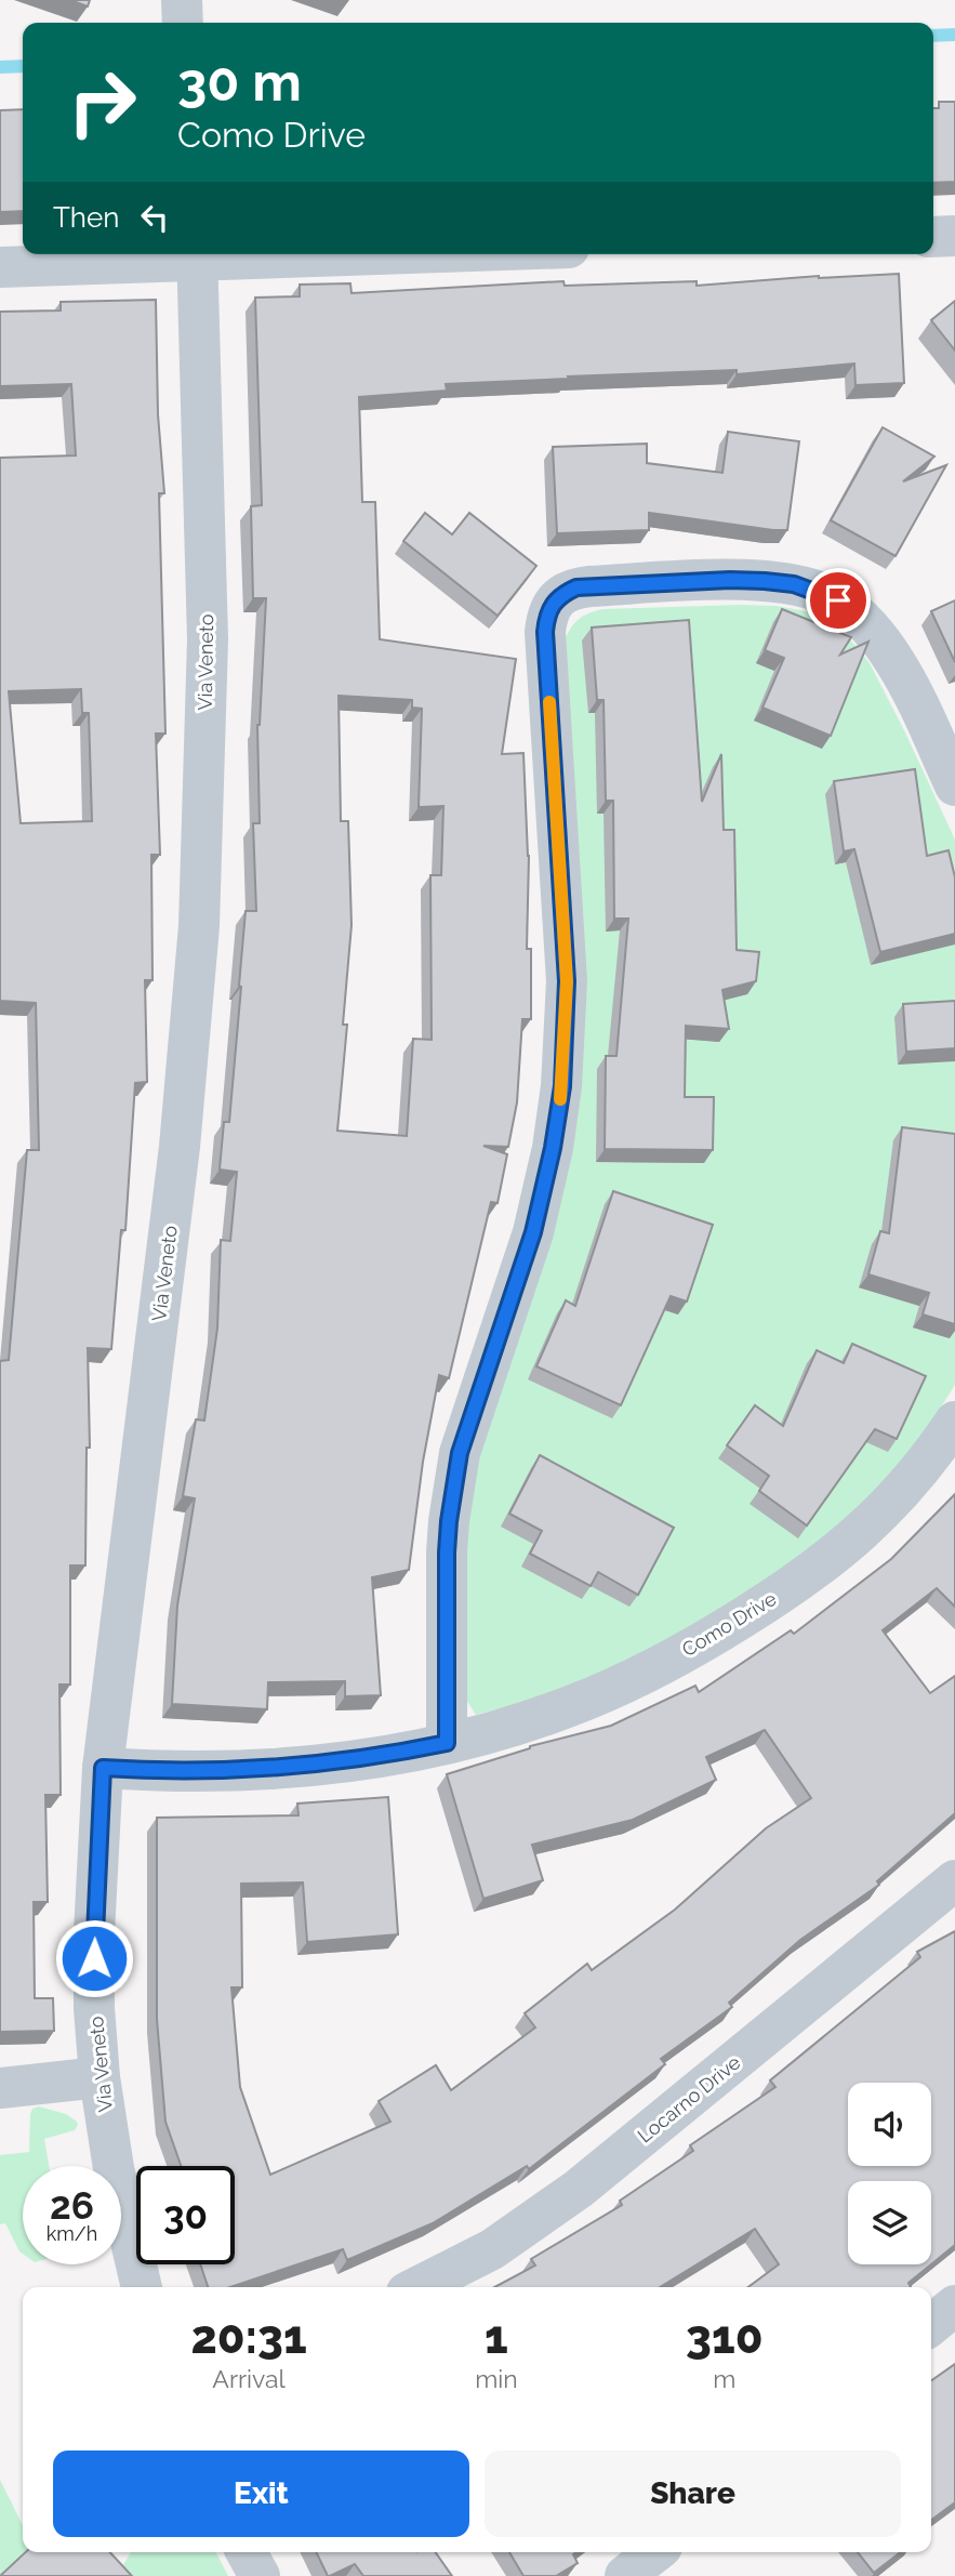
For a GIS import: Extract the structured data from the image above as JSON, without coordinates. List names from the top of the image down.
{
  "streets": {
    "street": ["Via Veneto", "Como Drive", "Locarno Drive"]
  },
  "crossings": [
    ["Via Veneto", "Como Drive"]
  ],
  "page": {
    "turn": ["30 m", "Como Drive"],
    "then": "Then",
    "speed": "26 km/h",
    "limit": "30",
    "eta": [
      "20:31",
      "Arrival",
      "1",
      "min",
      "310",
      "m"
    ],
    "buttons": ["Exit", "Share"]
  }
}
